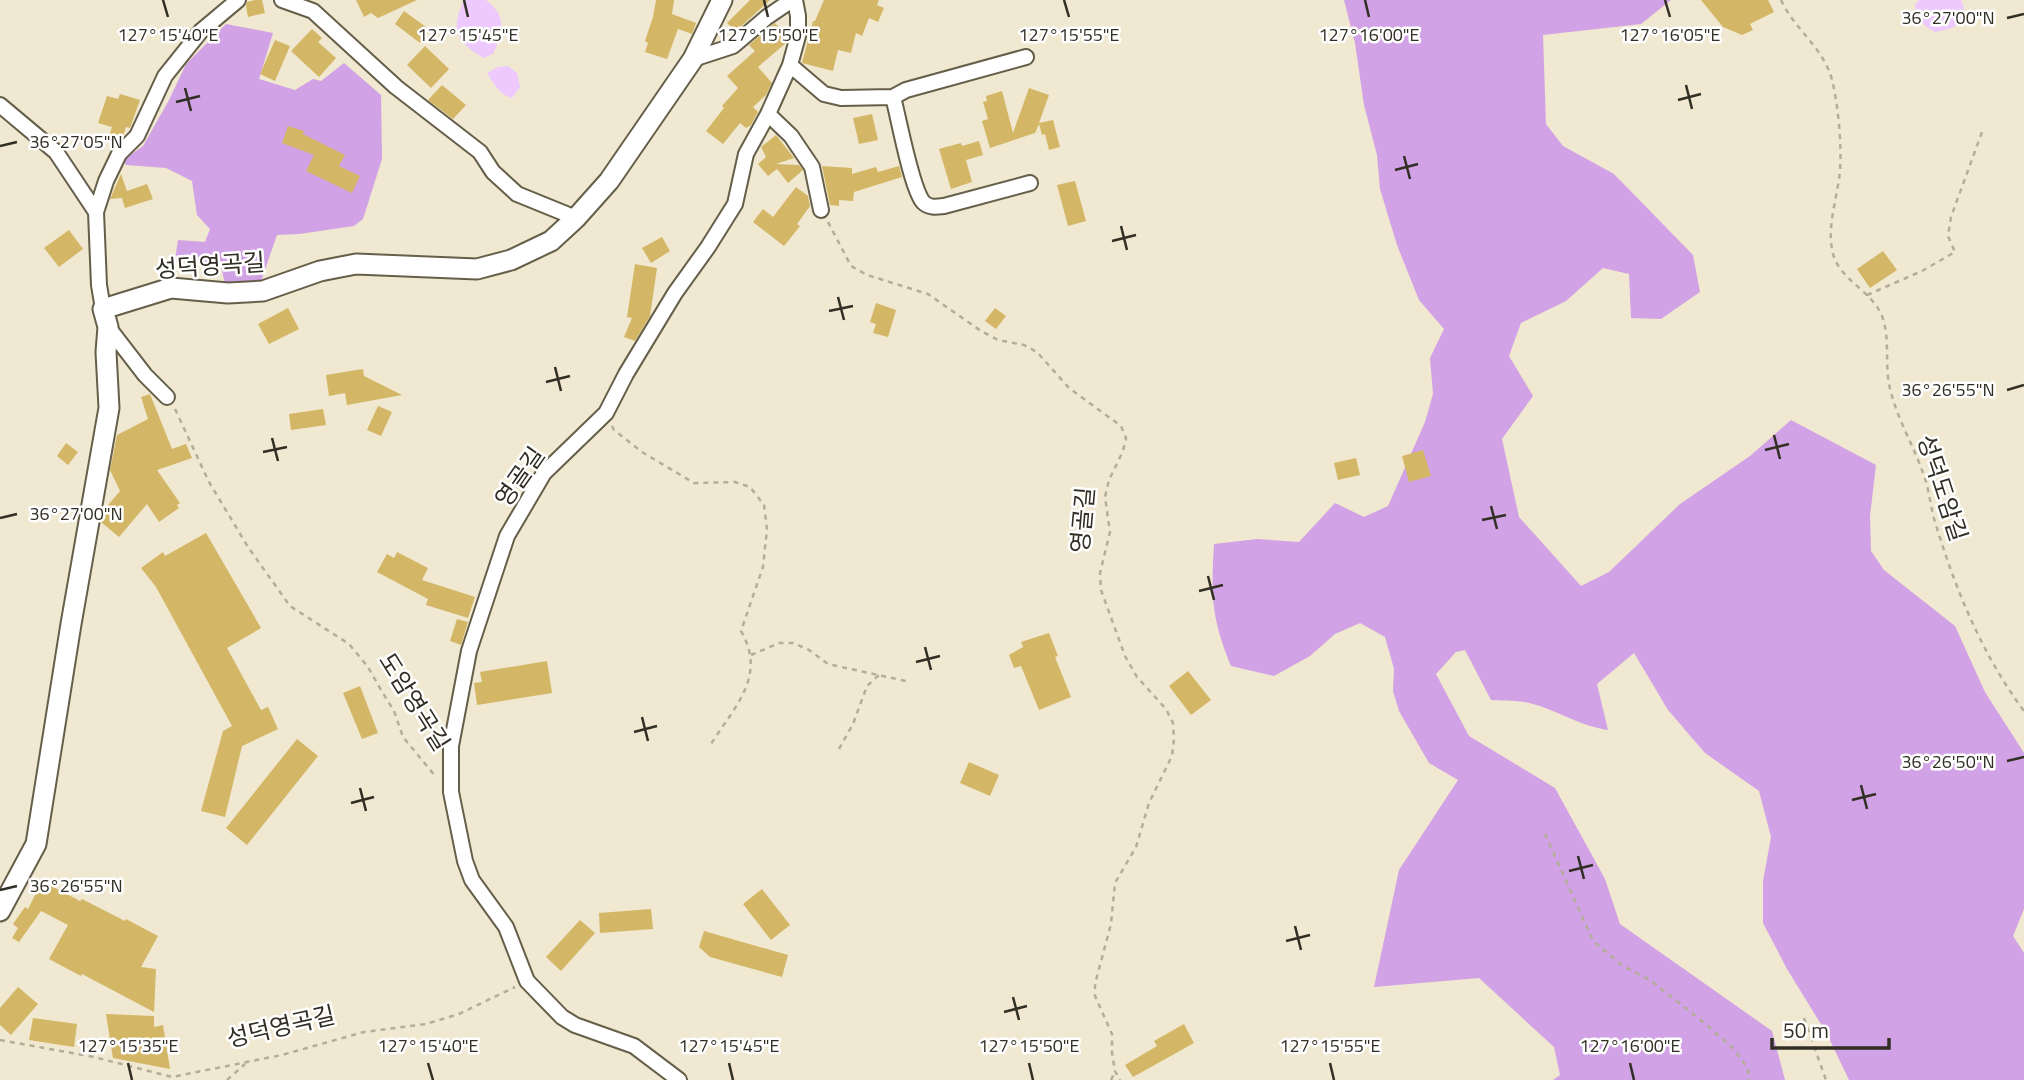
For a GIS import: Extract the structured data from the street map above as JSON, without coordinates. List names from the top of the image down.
{
  "streets": {
    "main road": ["성덕영곡길"],
    "street": ["영골길"],
    "path": ["성덕도암길", "도암영곡길"]
  },
  "crossings": [
    ["영골길", "도암영곡길"]
  ],
  "scale_bar": "50 m",
  "coordinates": [
    "36°27'00\"N",
    "127°15'40\"E",
    "127°15'45\"E",
    "127°15'50\"E",
    "127°15'55\"E",
    "127°16'00\"E",
    "127°16'05\"E",
    "36°27'05\"N",
    "36°26'55\"N",
    "36°26'50\"N",
    "127°15'35\"E"
  ]
}
